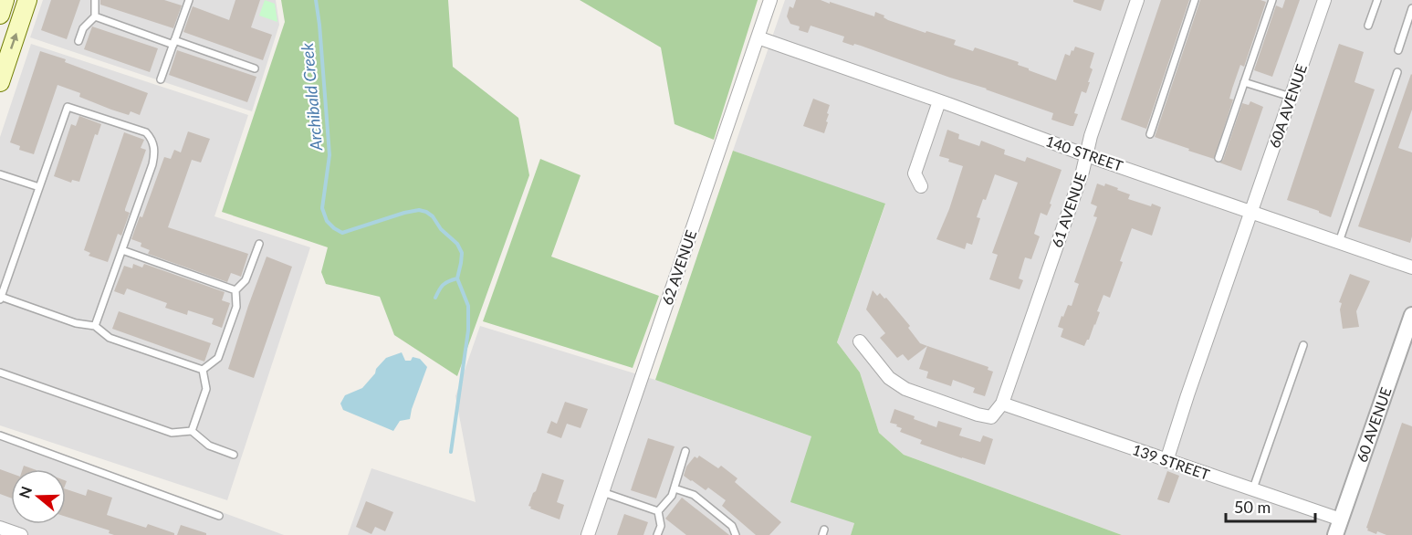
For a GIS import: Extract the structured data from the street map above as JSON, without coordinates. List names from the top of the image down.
{
  "streets": {
    "street": [
      "60A AVENUE",
      "140 STREET",
      "61 AVENUE",
      "62 AVENUE",
      "60 AVENUE",
      "139 STREET"
    ]
  },
  "crossings": [
    ["60A AVENUE", "140 STREET"],
    ["60A AVENUE", "139 STREET"],
    ["140 STREET", "61 AVENUE"],
    ["140 STREET", "62 AVENUE"],
    ["61 AVENUE", "139 STREET"],
    ["60 AVENUE", "139 STREET"]
  ],
  "water": ["Archibald Creek"],
  "scale_bar": "50 m",
  "north": "left"
}
